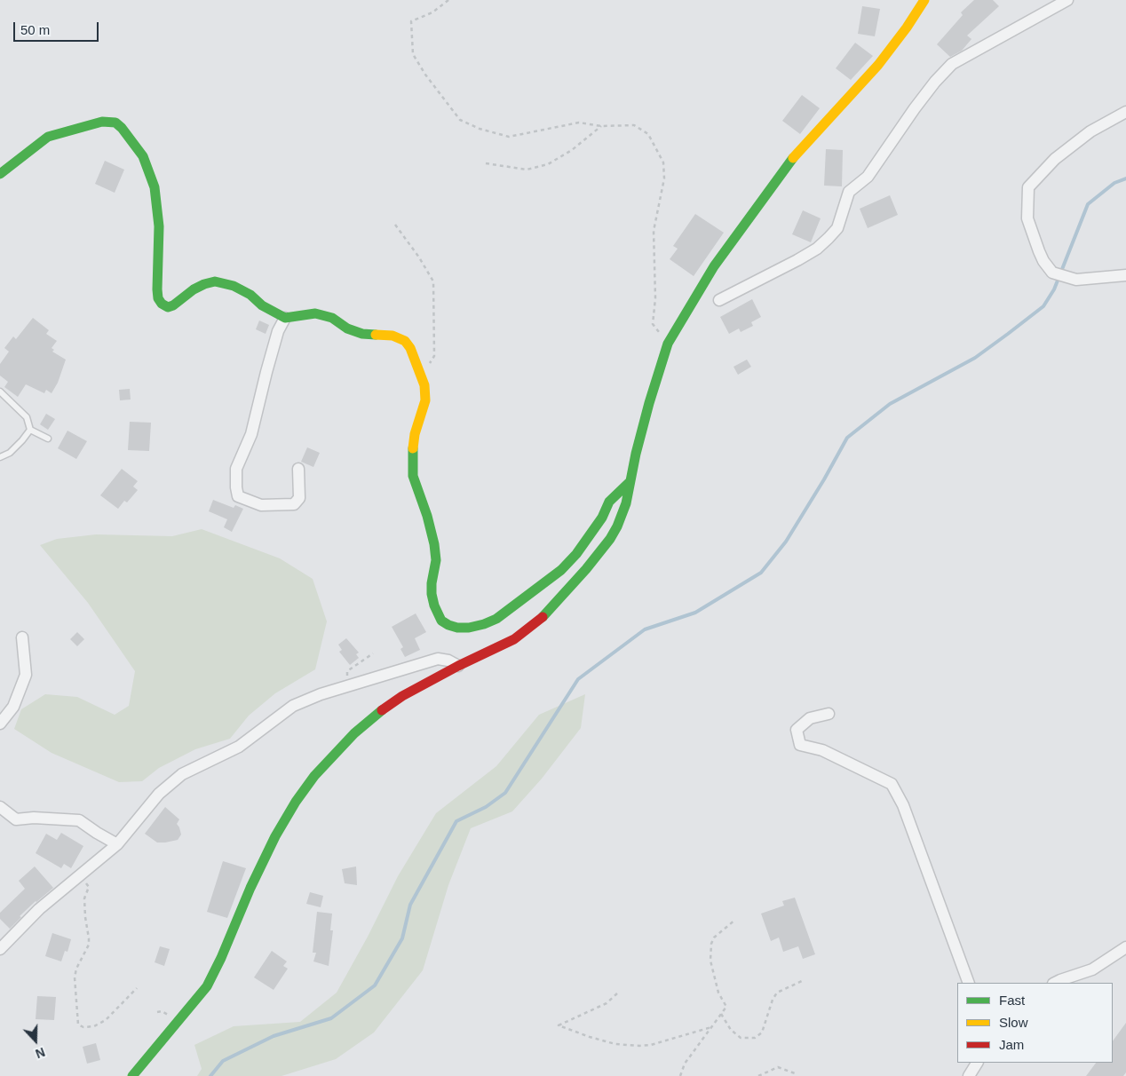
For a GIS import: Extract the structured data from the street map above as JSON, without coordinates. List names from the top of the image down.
{
  "legend": ["Fast", "Slow", "Jam"],
  "scale_bar": "50 m",
  "north": "bottom"
}
